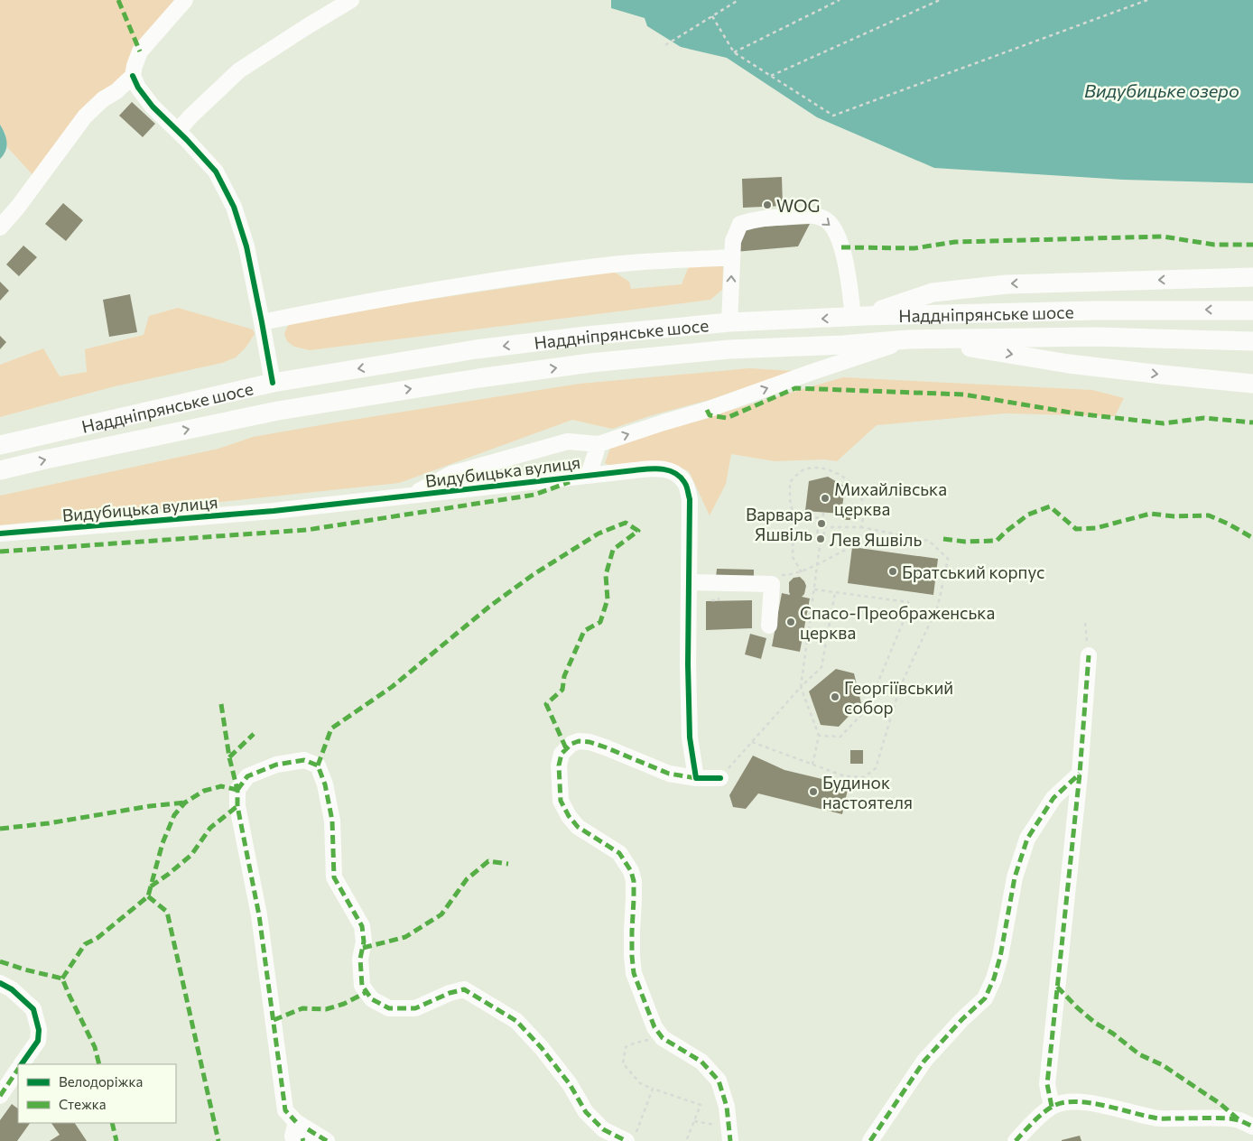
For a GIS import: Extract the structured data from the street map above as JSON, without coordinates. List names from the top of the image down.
{
  "streets": {
    "main road": ["Наддніпрянське шосе"],
    "street": ["Видубицька вулиця"]
  },
  "water": ["Видубицьке озеро"],
  "places": [
    "WOG",
    "Михайлівська церква",
    "Варвара Яшвіль",
    "Лев Яшвіль",
    "Братський корпус",
    "Спасо-Преображенська церква",
    "Георгіївський собор",
    "Будинок настоятеля"
  ],
  "legend": ["Велодоріжка", "Стежка"]
}
